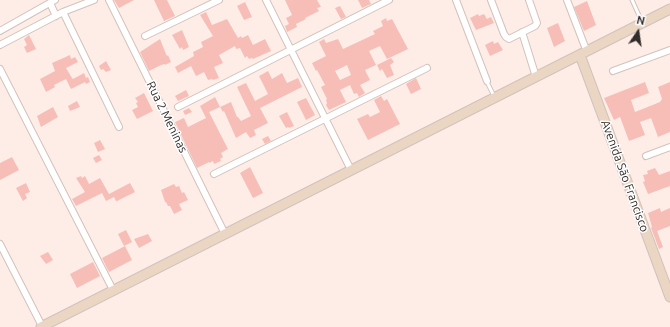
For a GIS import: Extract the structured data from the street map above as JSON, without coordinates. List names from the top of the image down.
{
  "streets": {
    "main road": ["Avenida São Francisco"],
    "street": ["Rua 2 Meninas"]
  },
  "north": "top"
}
